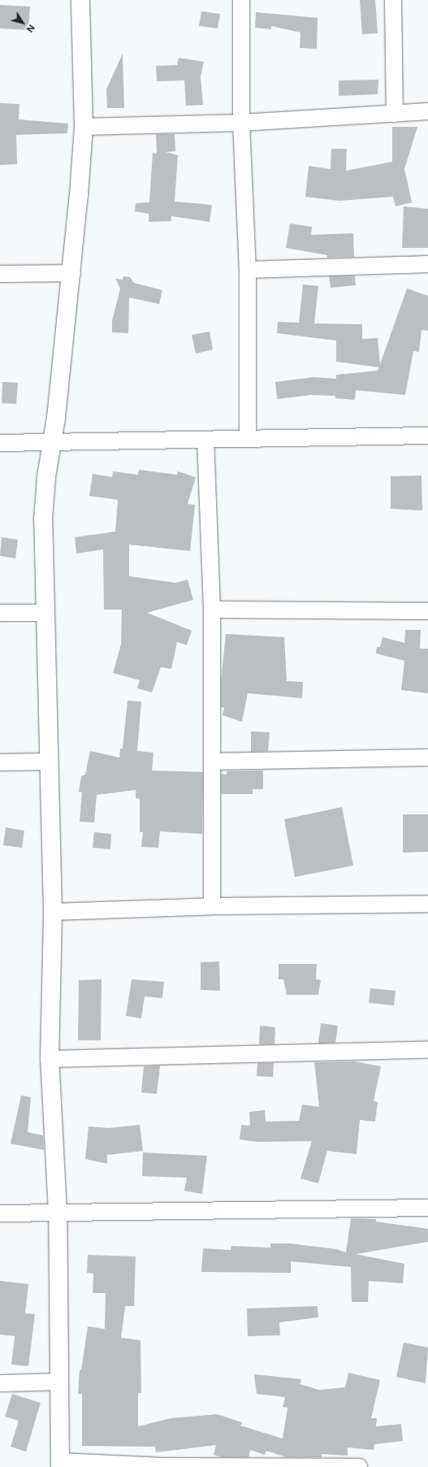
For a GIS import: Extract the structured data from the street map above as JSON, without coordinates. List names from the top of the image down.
{
  "north": "bottom right"
}
